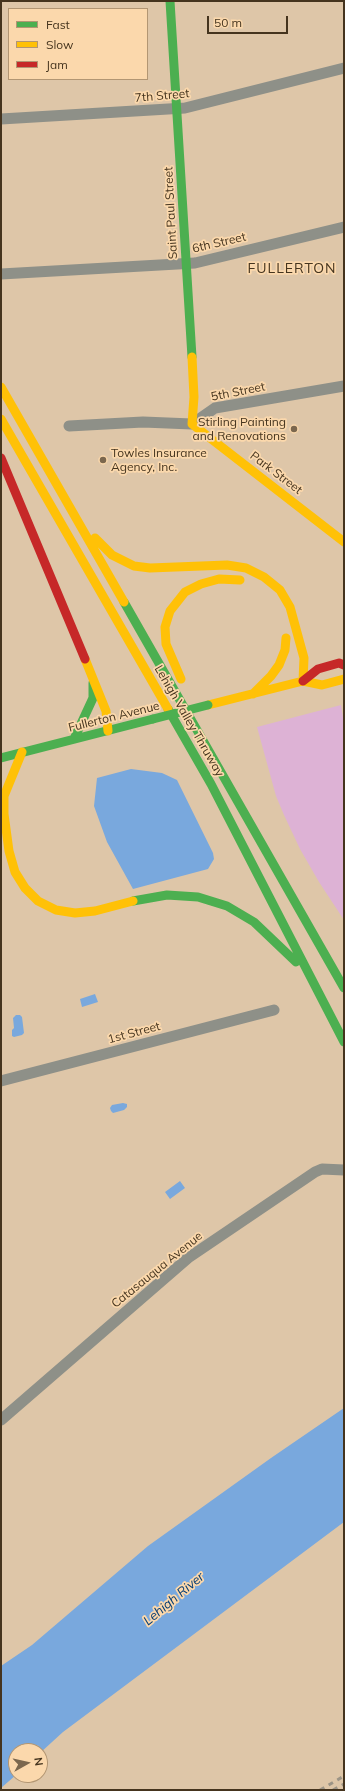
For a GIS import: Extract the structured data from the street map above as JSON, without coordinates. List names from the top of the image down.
{
  "streets": {
    "main road": [
      "Saint Paul Street",
      "Park Street",
      "Fullerton Avenue",
      "Lehigh Valley Thruway"
    ],
    "street": [
      "7th Street",
      "6th Street",
      "5th Street",
      "1st Street",
      "Catasauqua Avenue"
    ]
  },
  "crossings": [
    ["7th Street", "Saint Paul Street"],
    ["Saint Paul Street", "6th Street"],
    ["Saint Paul Street", "5th Street"],
    ["Saint Paul Street", "Park Street"],
    ["5th Street", "Park Street"]
  ],
  "districts": ["FULLERTON"],
  "water": ["Lehigh River"],
  "places": ["Stirling Painting and Renovations", "Towles Insurance Agency, Inc."],
  "legend": ["Fast", "Slow", "Jam"],
  "scale_bar": "50 m",
  "north": "right"
}
